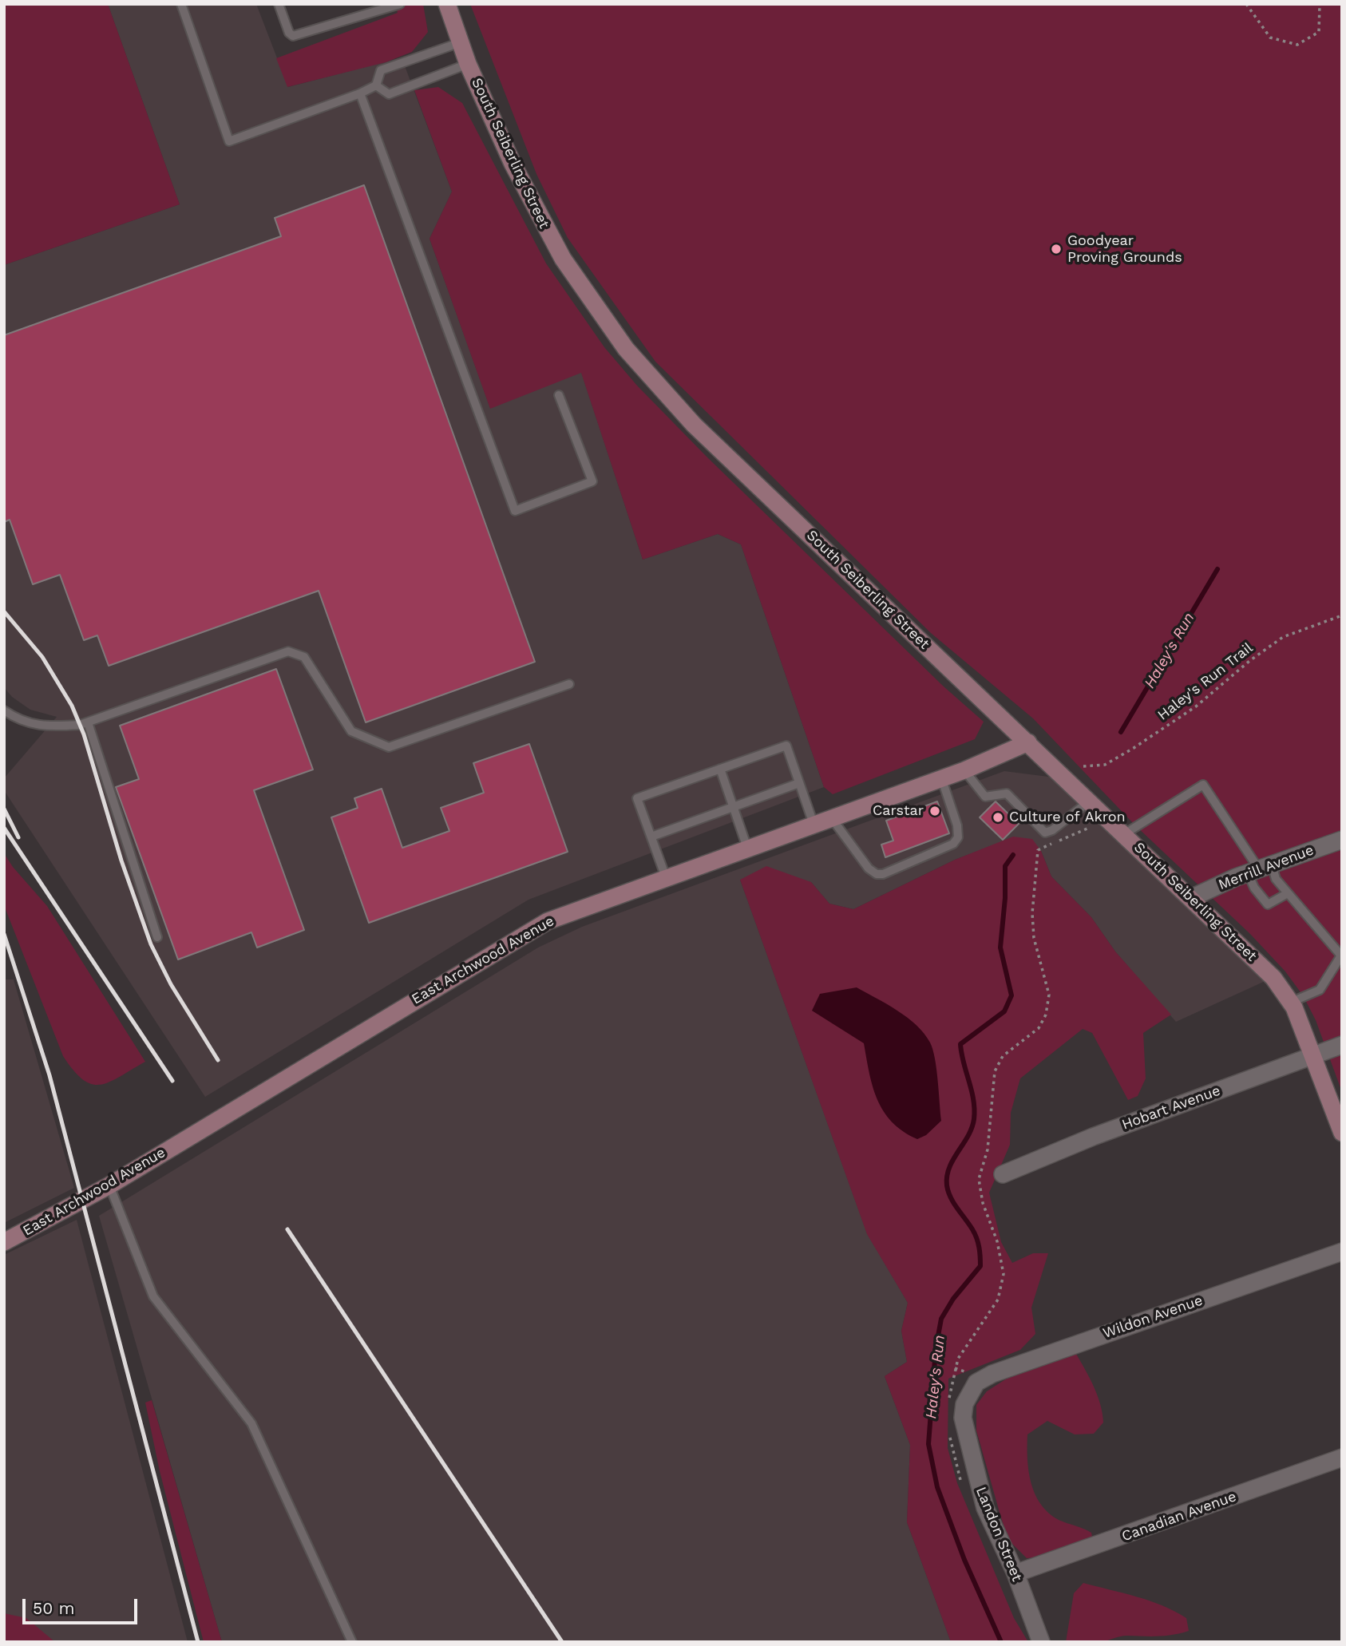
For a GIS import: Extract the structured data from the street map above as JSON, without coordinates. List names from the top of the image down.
{
  "streets": {
    "main road": ["South Seiberling Street", "East Archwood Avenue"],
    "street": [
      "Merrill Avenue",
      "Hobart Avenue",
      "Wildon Avenue",
      "Canadian Avenue",
      "Landon Street"
    ],
    "path": ["Haley's Run Trail"]
  },
  "crossings": [
    ["South Seiberling Street", "Merrill Avenue"],
    ["South Seiberling Street", "East Archwood Avenue"],
    ["South Seiberling Street", "Hobart Avenue"],
    ["Wildon Avenue", "Landon Street"],
    ["Canadian Avenue", "Landon Street"]
  ],
  "water": ["Haley's Run"],
  "places": ["Goodyear Proving Grounds", "Carstar", "Culture of Akron"],
  "scale_bar": "50 m"
}
